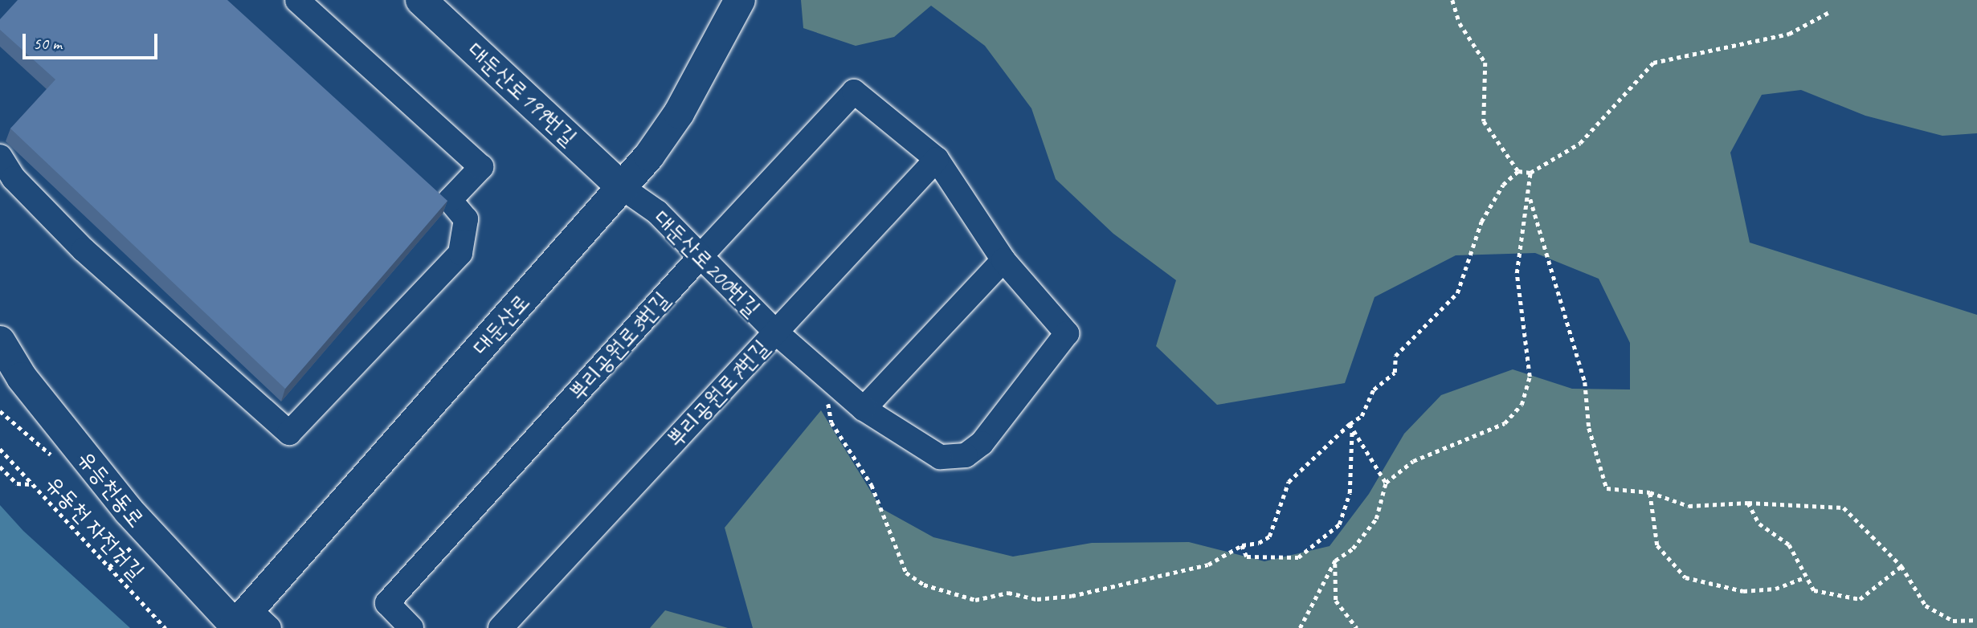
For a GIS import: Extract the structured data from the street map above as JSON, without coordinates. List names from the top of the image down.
{
  "streets": {
    "main road": ["대둔산로199번길", "대둔산로", "유등천동로"],
    "street": ["대둔산로200번길", "뿌리공원로3번길", "뿌리공원로7번길"],
    "path": ["유동천 자전거길"]
  },
  "crossings": [
    ["대둔산로199번길", "대둔산로200번길"],
    ["대둔산로199번길", "대둔산로"],
    ["대둔산로200번길", "대둔산로"],
    ["대둔산로200번길", "뿌리공원로3번길"],
    ["대둔산로200번길", "뿌리공원로7번길"],
    ["대둔산로", "유등천동로"]
  ],
  "scale_bar": "50 m"
}
